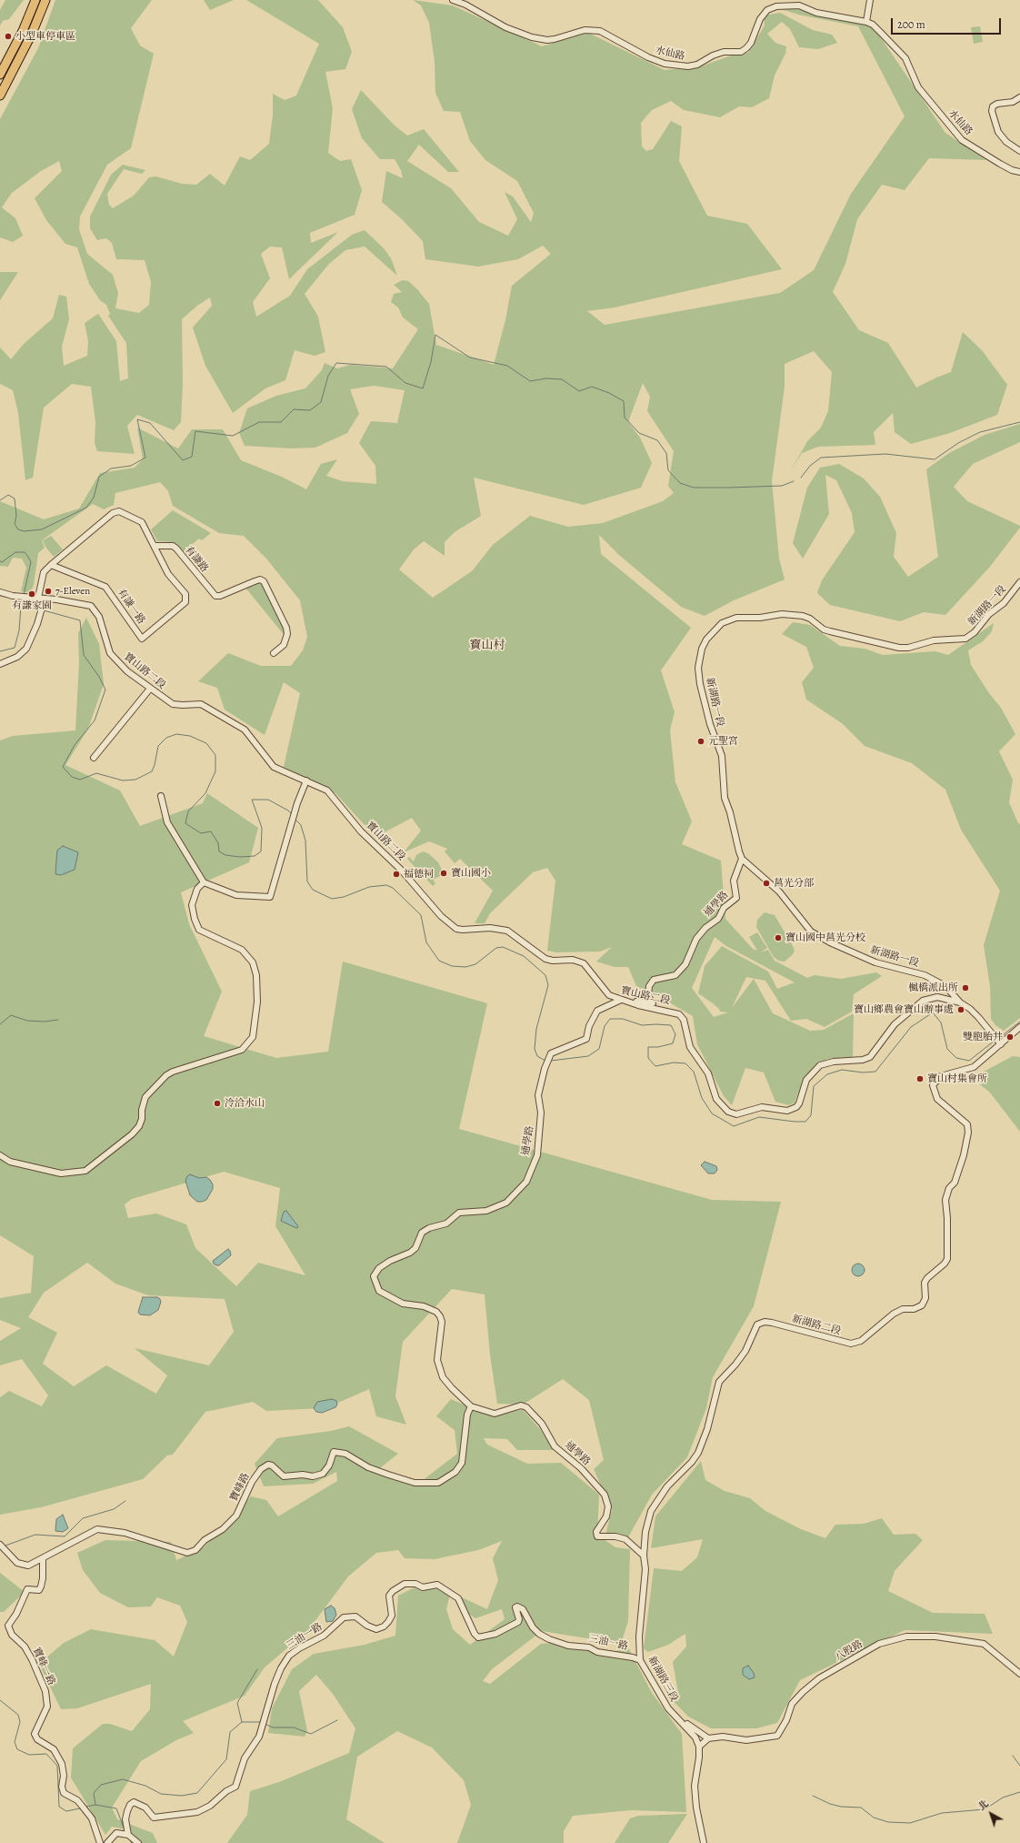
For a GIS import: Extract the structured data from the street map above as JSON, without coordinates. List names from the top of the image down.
{
  "streets": {
    "street": [
      "水仙路",
      "有謙路",
      "新湖路一段",
      "有謙一路",
      "寶山路二段",
      "通學路",
      "新湖路二段",
      "寶峰路",
      "三油一路",
      "八股路",
      "寶峰一路",
      "新湖路三段"
    ]
  },
  "crossings": [
    ["有謙路", "有謙一路"],
    ["新湖路一段", "寶山路二段"],
    ["新湖路一段", "通學路"],
    ["新湖路一段", "新湖路二段"],
    ["寶山路二段", "通學路"],
    ["通學路", "新湖路二段"],
    ["通學路", "寶峰路"],
    ["通學路", "新湖路三段"],
    ["新湖路二段", "新湖路三段"],
    ["寶峰路", "寶峰一路"],
    ["三油一路", "新湖路三段"]
  ],
  "districts": ["寶山村"],
  "places": [
    "小型車停車區",
    "7-Eleven",
    "有謙家園",
    "元聖宮",
    "寶山國小",
    "福德祠",
    "莒光分部",
    "寶山國中莒光分校",
    "楓橋派出所",
    "寶山鄉農會寶山辦事處",
    "雙胞胎井",
    "寶山村集會所",
    "冷洽水山"
  ],
  "scale_bar": "200 m",
  "north": "top left"
}
